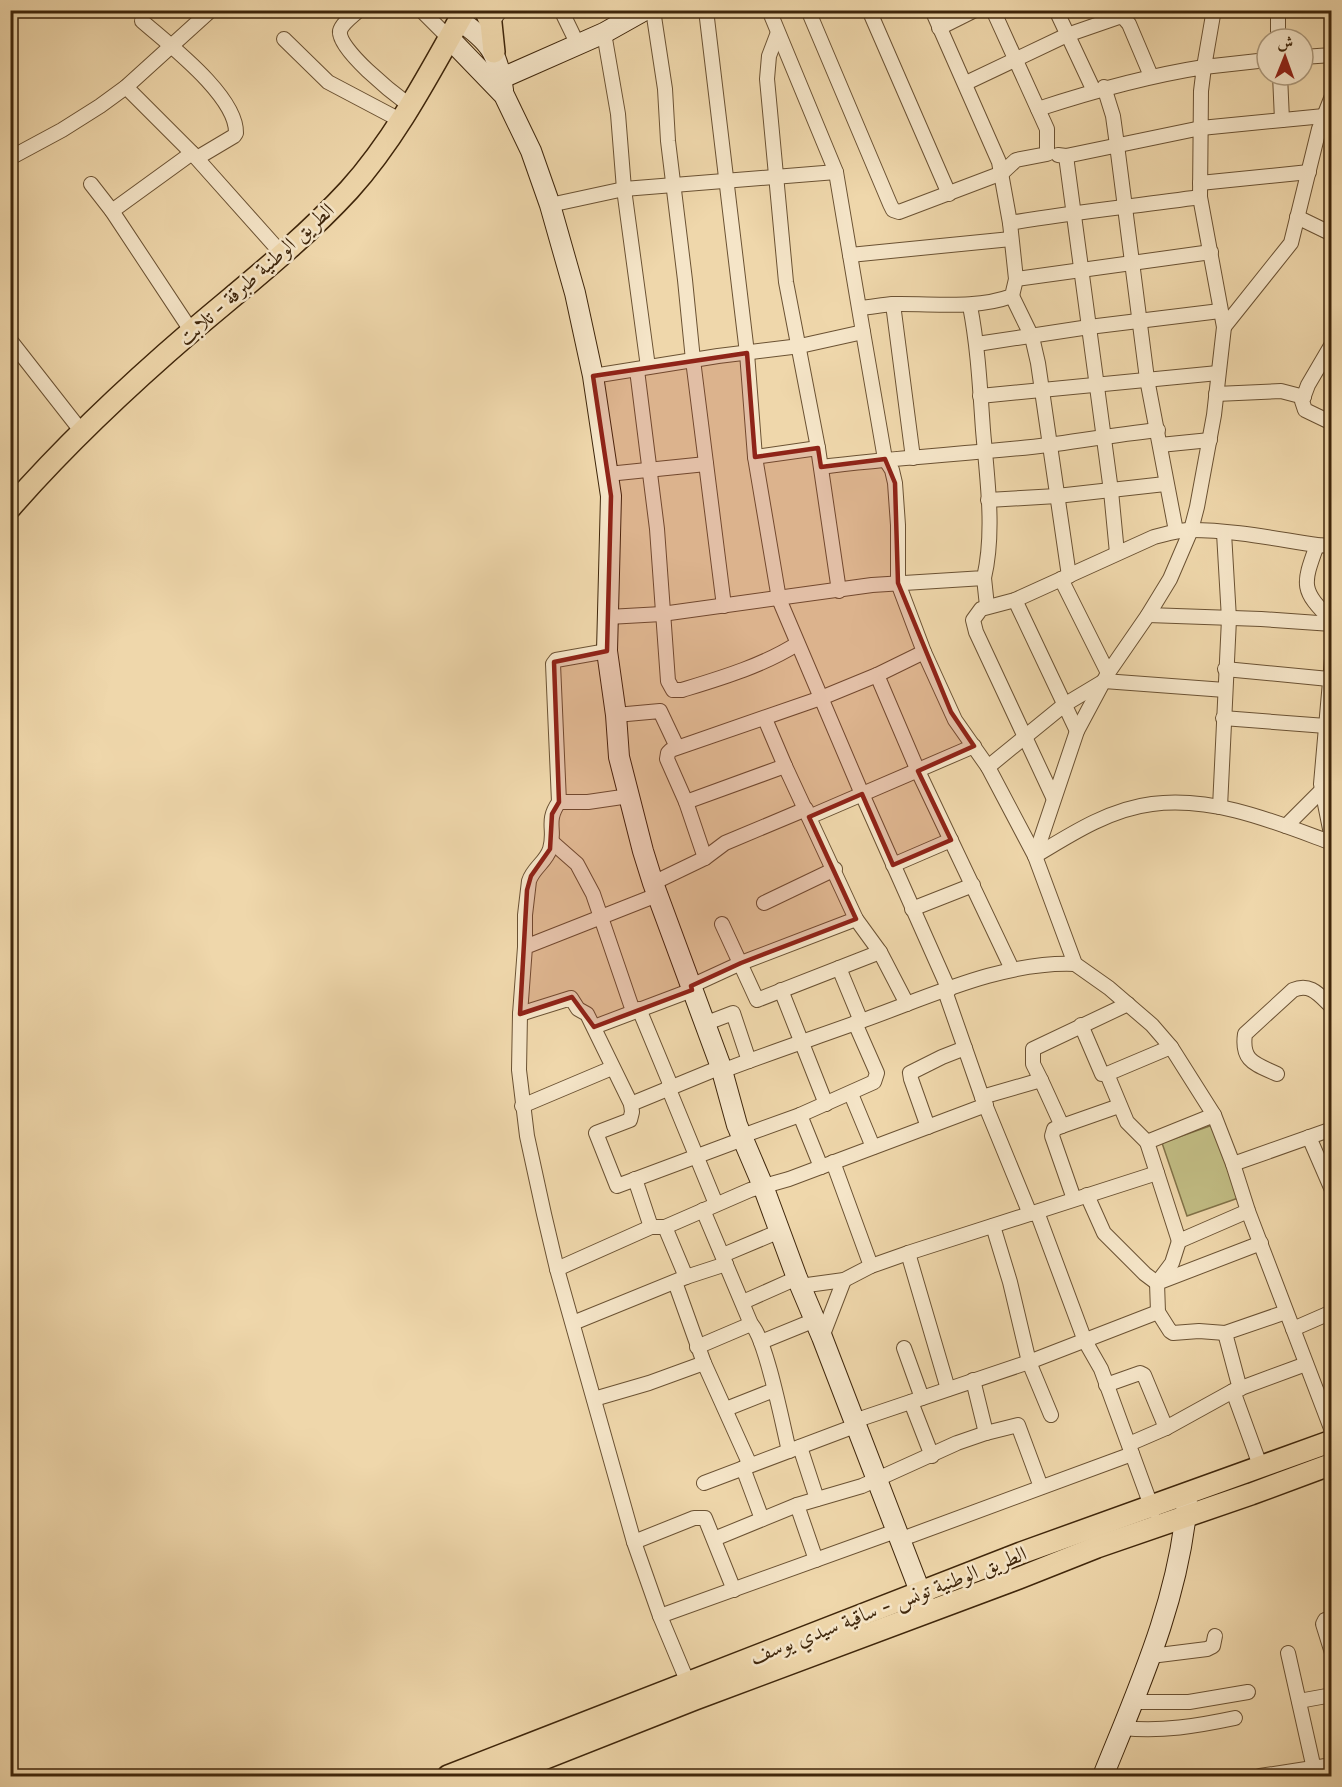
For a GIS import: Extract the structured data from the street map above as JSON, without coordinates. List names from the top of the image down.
{
  "streets": {
    "main road": ["الطريق الوطنية طبرقة - تلابت", "الطريق الوطنية تونس - ساقية سيدي يوسف"]
  },
  "north": "top"
}
